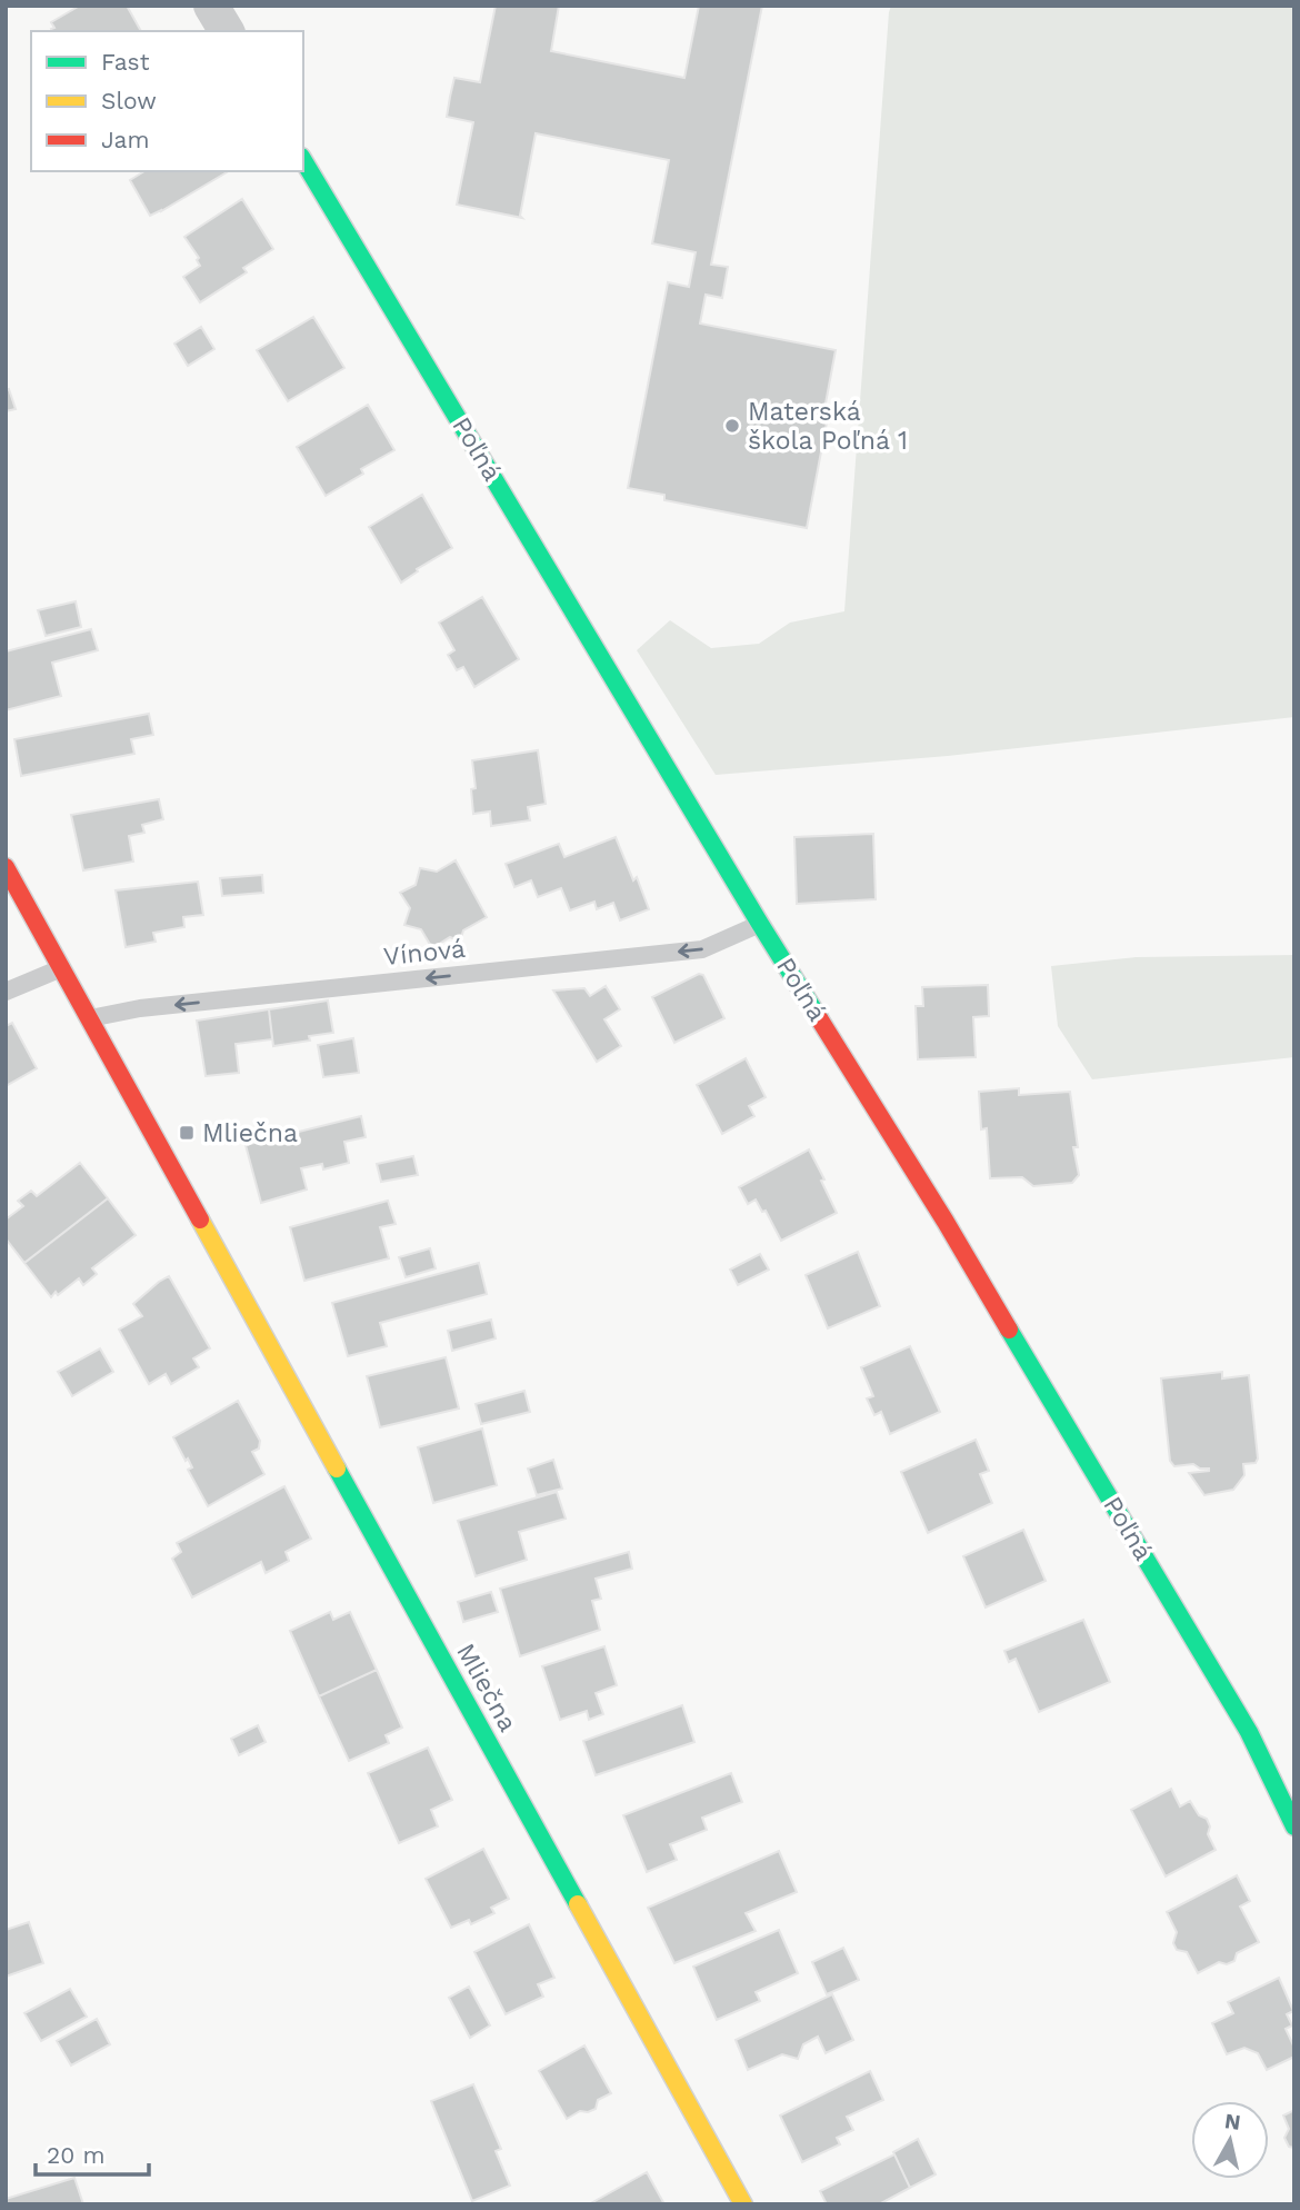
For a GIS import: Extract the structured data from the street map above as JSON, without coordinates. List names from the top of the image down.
{
  "streets": {
    "street": ["Poľná", "Mliečna"],
    "lane": ["Vínová"]
  },
  "crossings": [
    ["Poľná", "Vínová"],
    ["Vínová", "Mliečna"]
  ],
  "one_way": ["Vínová"],
  "places": {
    "other": ["Materská škola Poľná 1"],
    "transit": ["Mliečna"]
  },
  "legend": ["Fast", "Slow", "Jam"],
  "scale_bar": "20 m",
  "north": "top"
}
